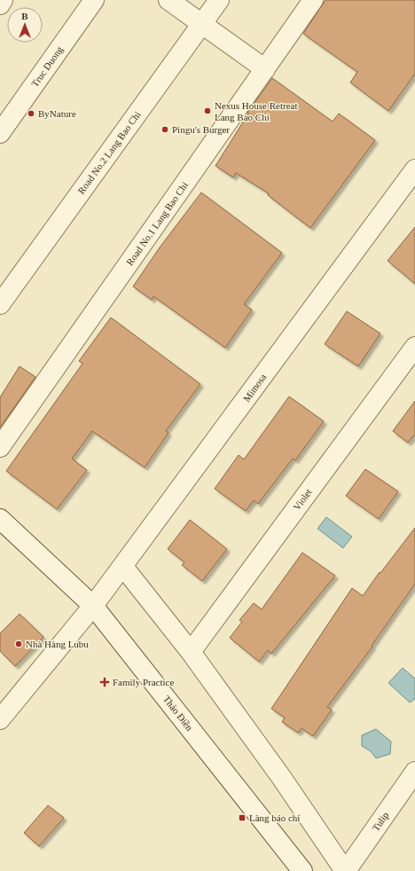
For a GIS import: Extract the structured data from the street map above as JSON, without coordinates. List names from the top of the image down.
{
  "streets": {
    "street": [
      "Truc Duong",
      "Road No.2 Lang Bao Chi",
      "Road No.1 Lang Bao Chi",
      "Mimosa",
      "Violet",
      "Thảo Điền",
      "Tulip"
    ]
  },
  "crossings": [
    ["Mimosa", "Thảo Điền"]
  ],
  "places": {
    "other": [
      "Nexus House Retreat Lang Bao Chi",
      "ByNature",
      "Pingu's Burger",
      "Nhà Hàng Lubu"
    ],
    "health": ["Family Practice"],
    "transit": ["Làng báo chí"]
  },
  "north": "top"
}
